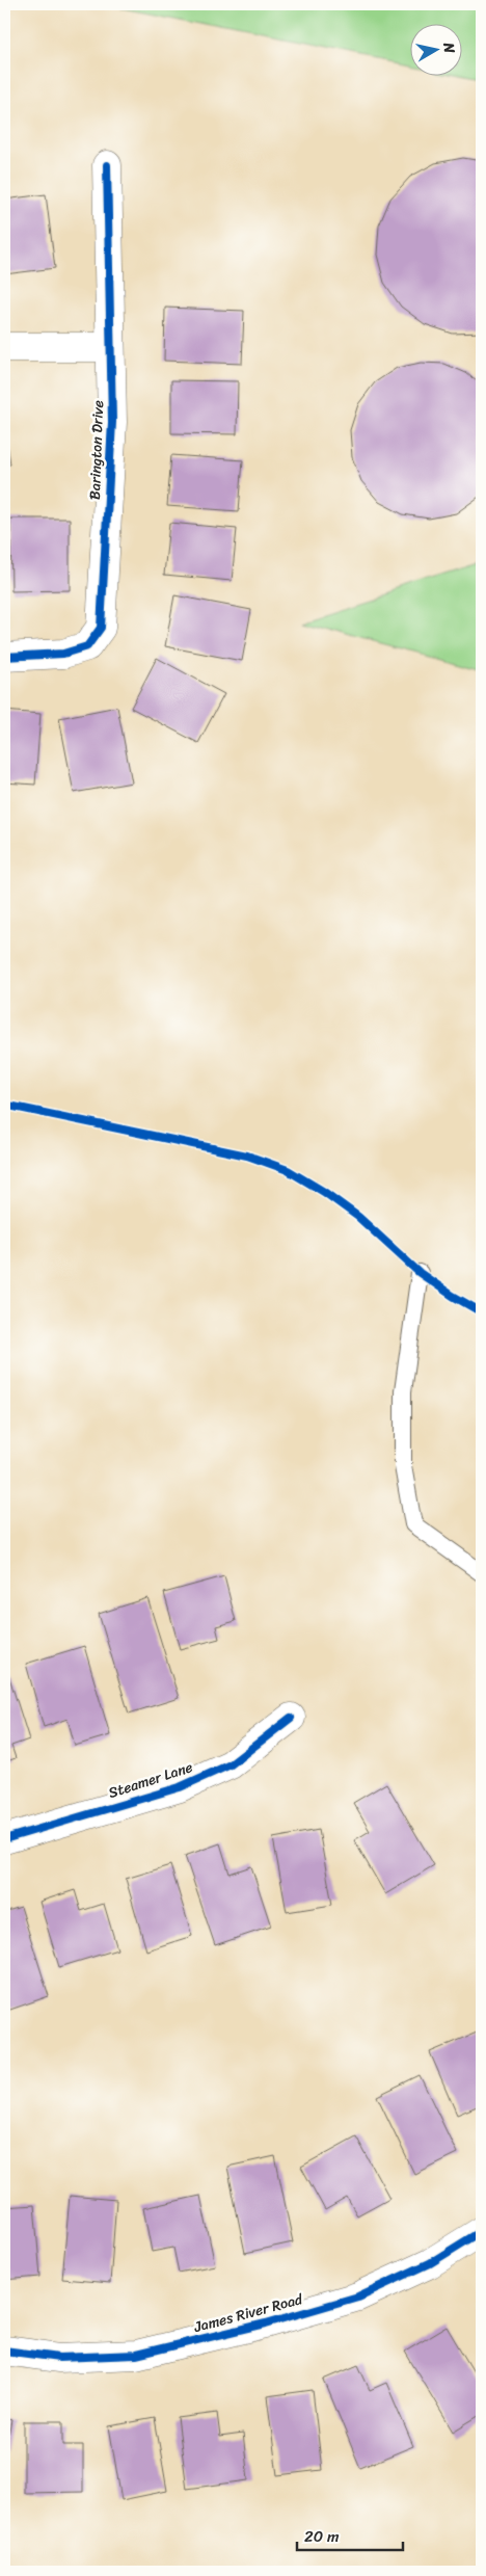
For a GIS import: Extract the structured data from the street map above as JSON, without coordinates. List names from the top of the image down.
{
  "streets": {
    "street": ["Barington Drive", "Steamer Lane", "James River Road"]
  },
  "scale_bar": "20 m",
  "north": "right"
}
